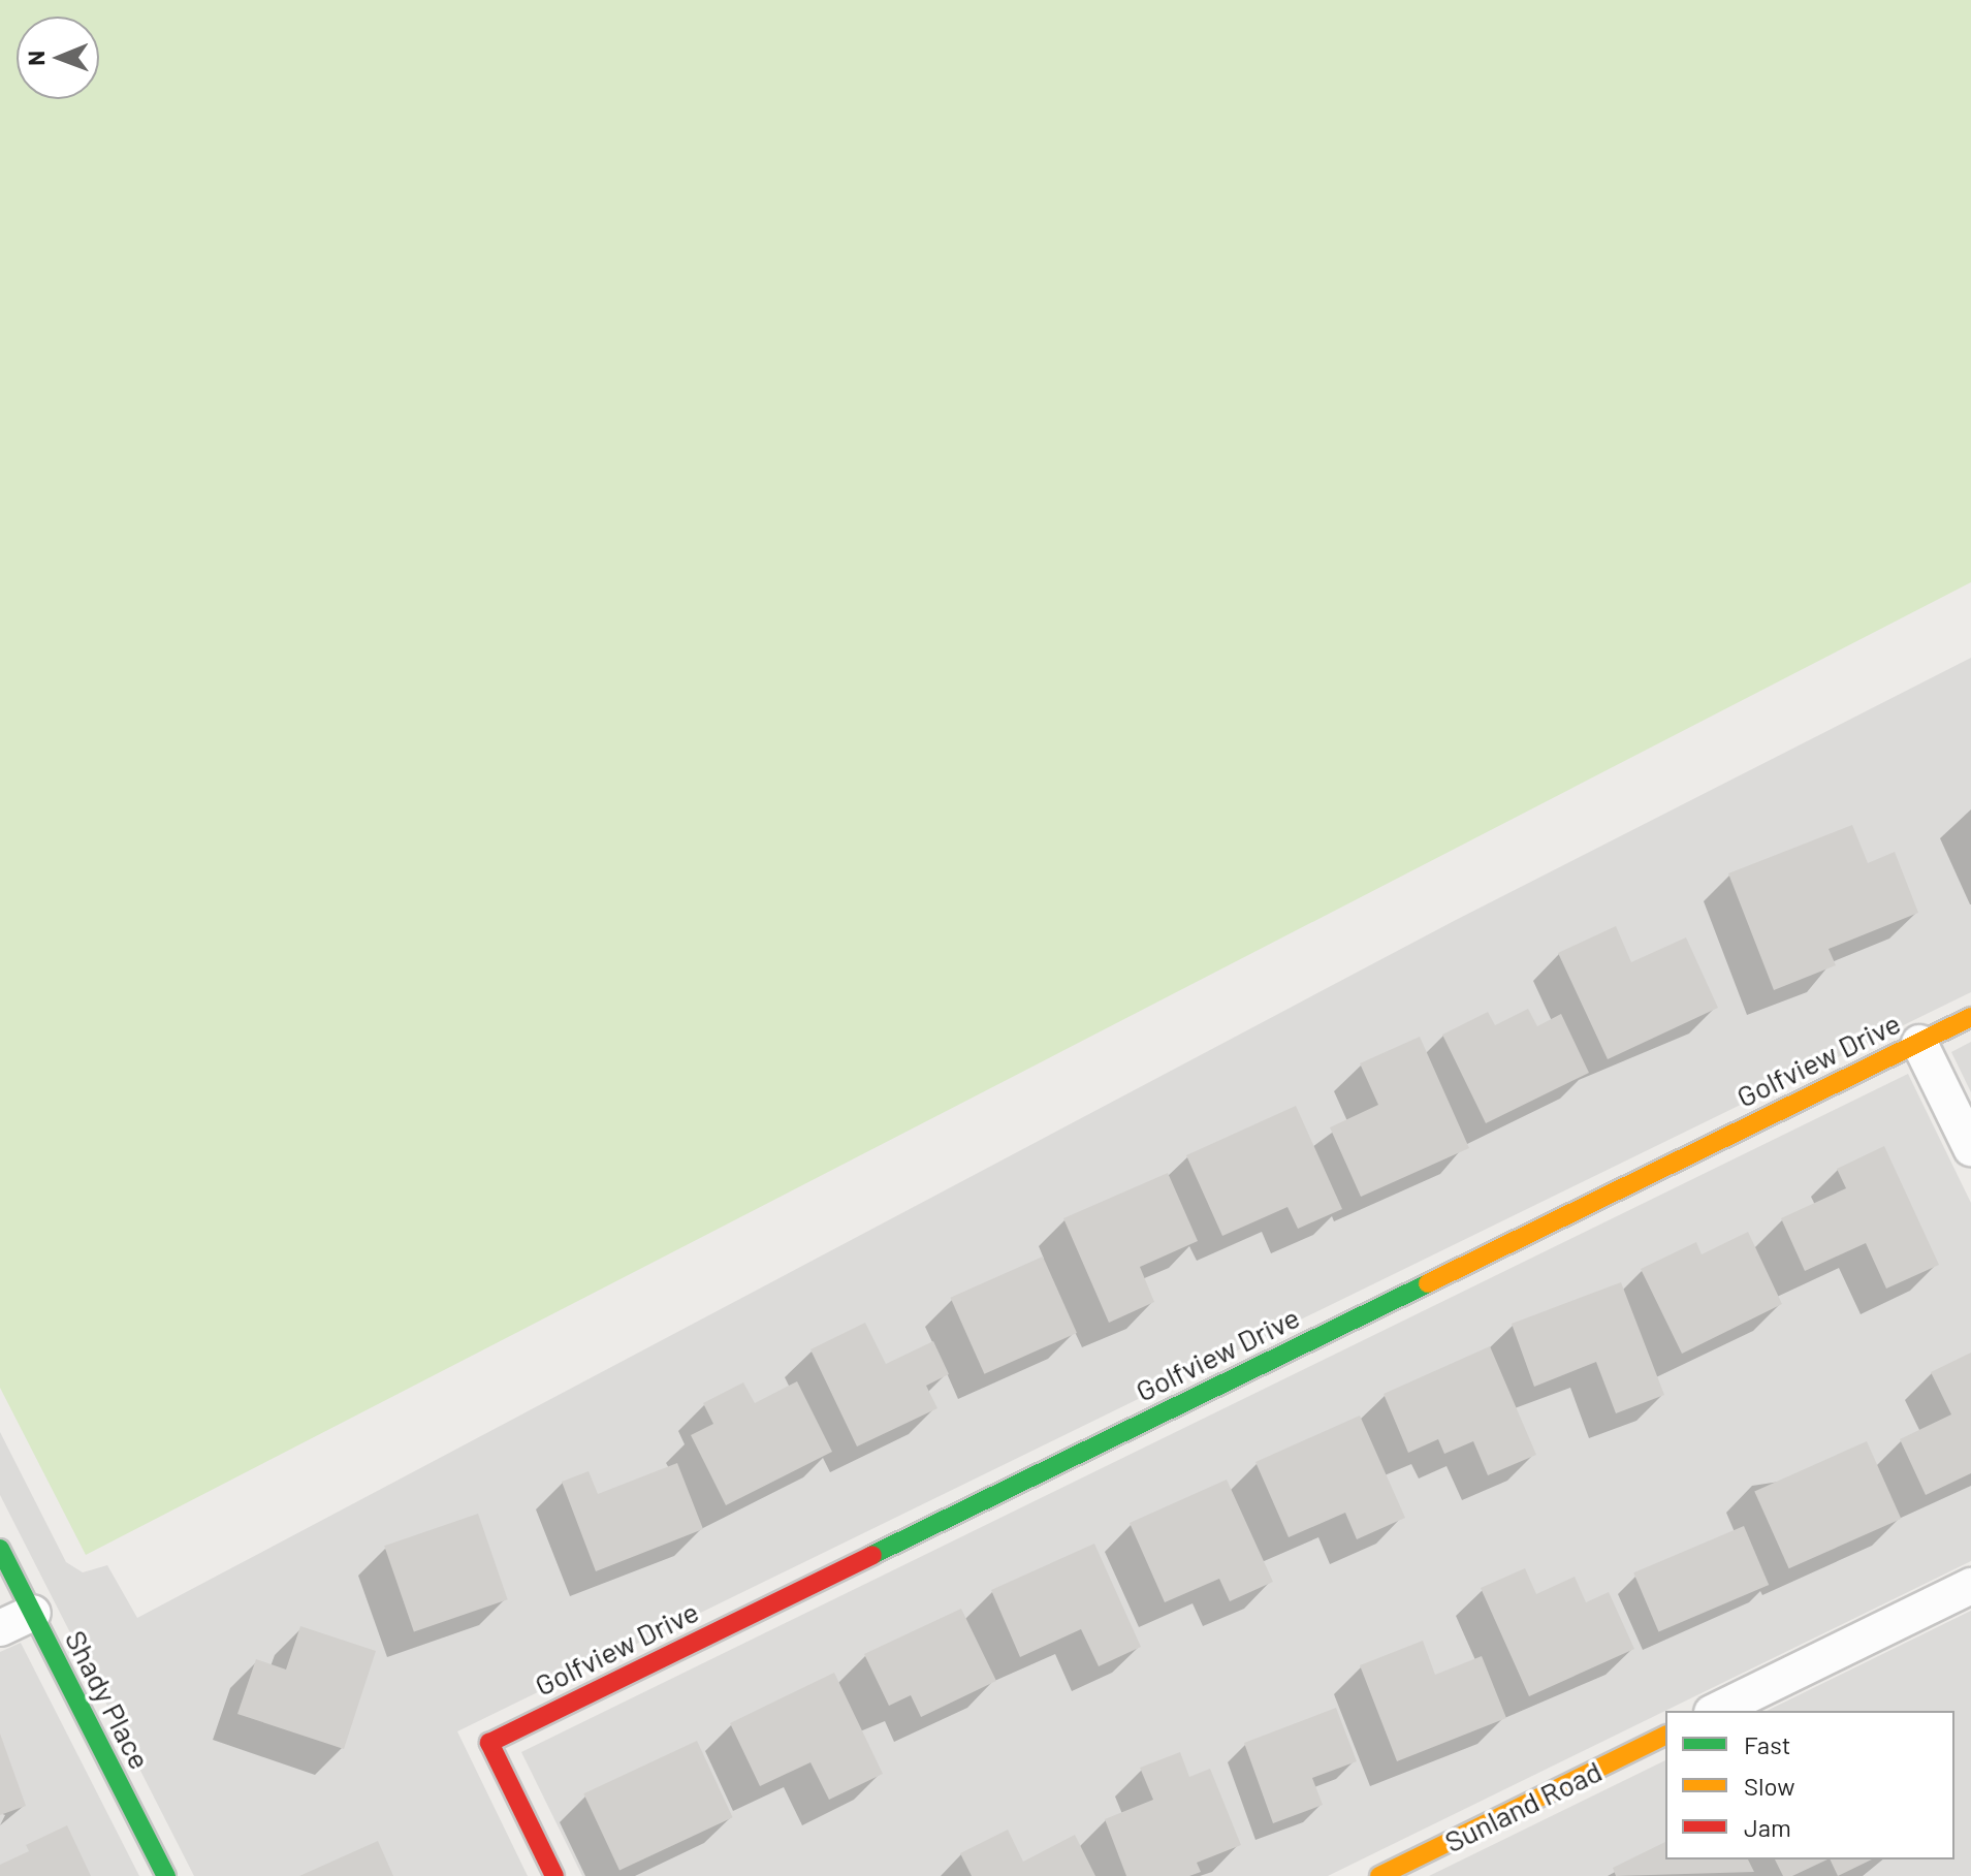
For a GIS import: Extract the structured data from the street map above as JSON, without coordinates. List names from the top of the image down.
{
  "streets": {
    "street": ["Golfview Drive", "Shady Place", "Sunland Road"]
  },
  "legend": ["Fast", "Slow", "Jam"],
  "north": "left"
}
